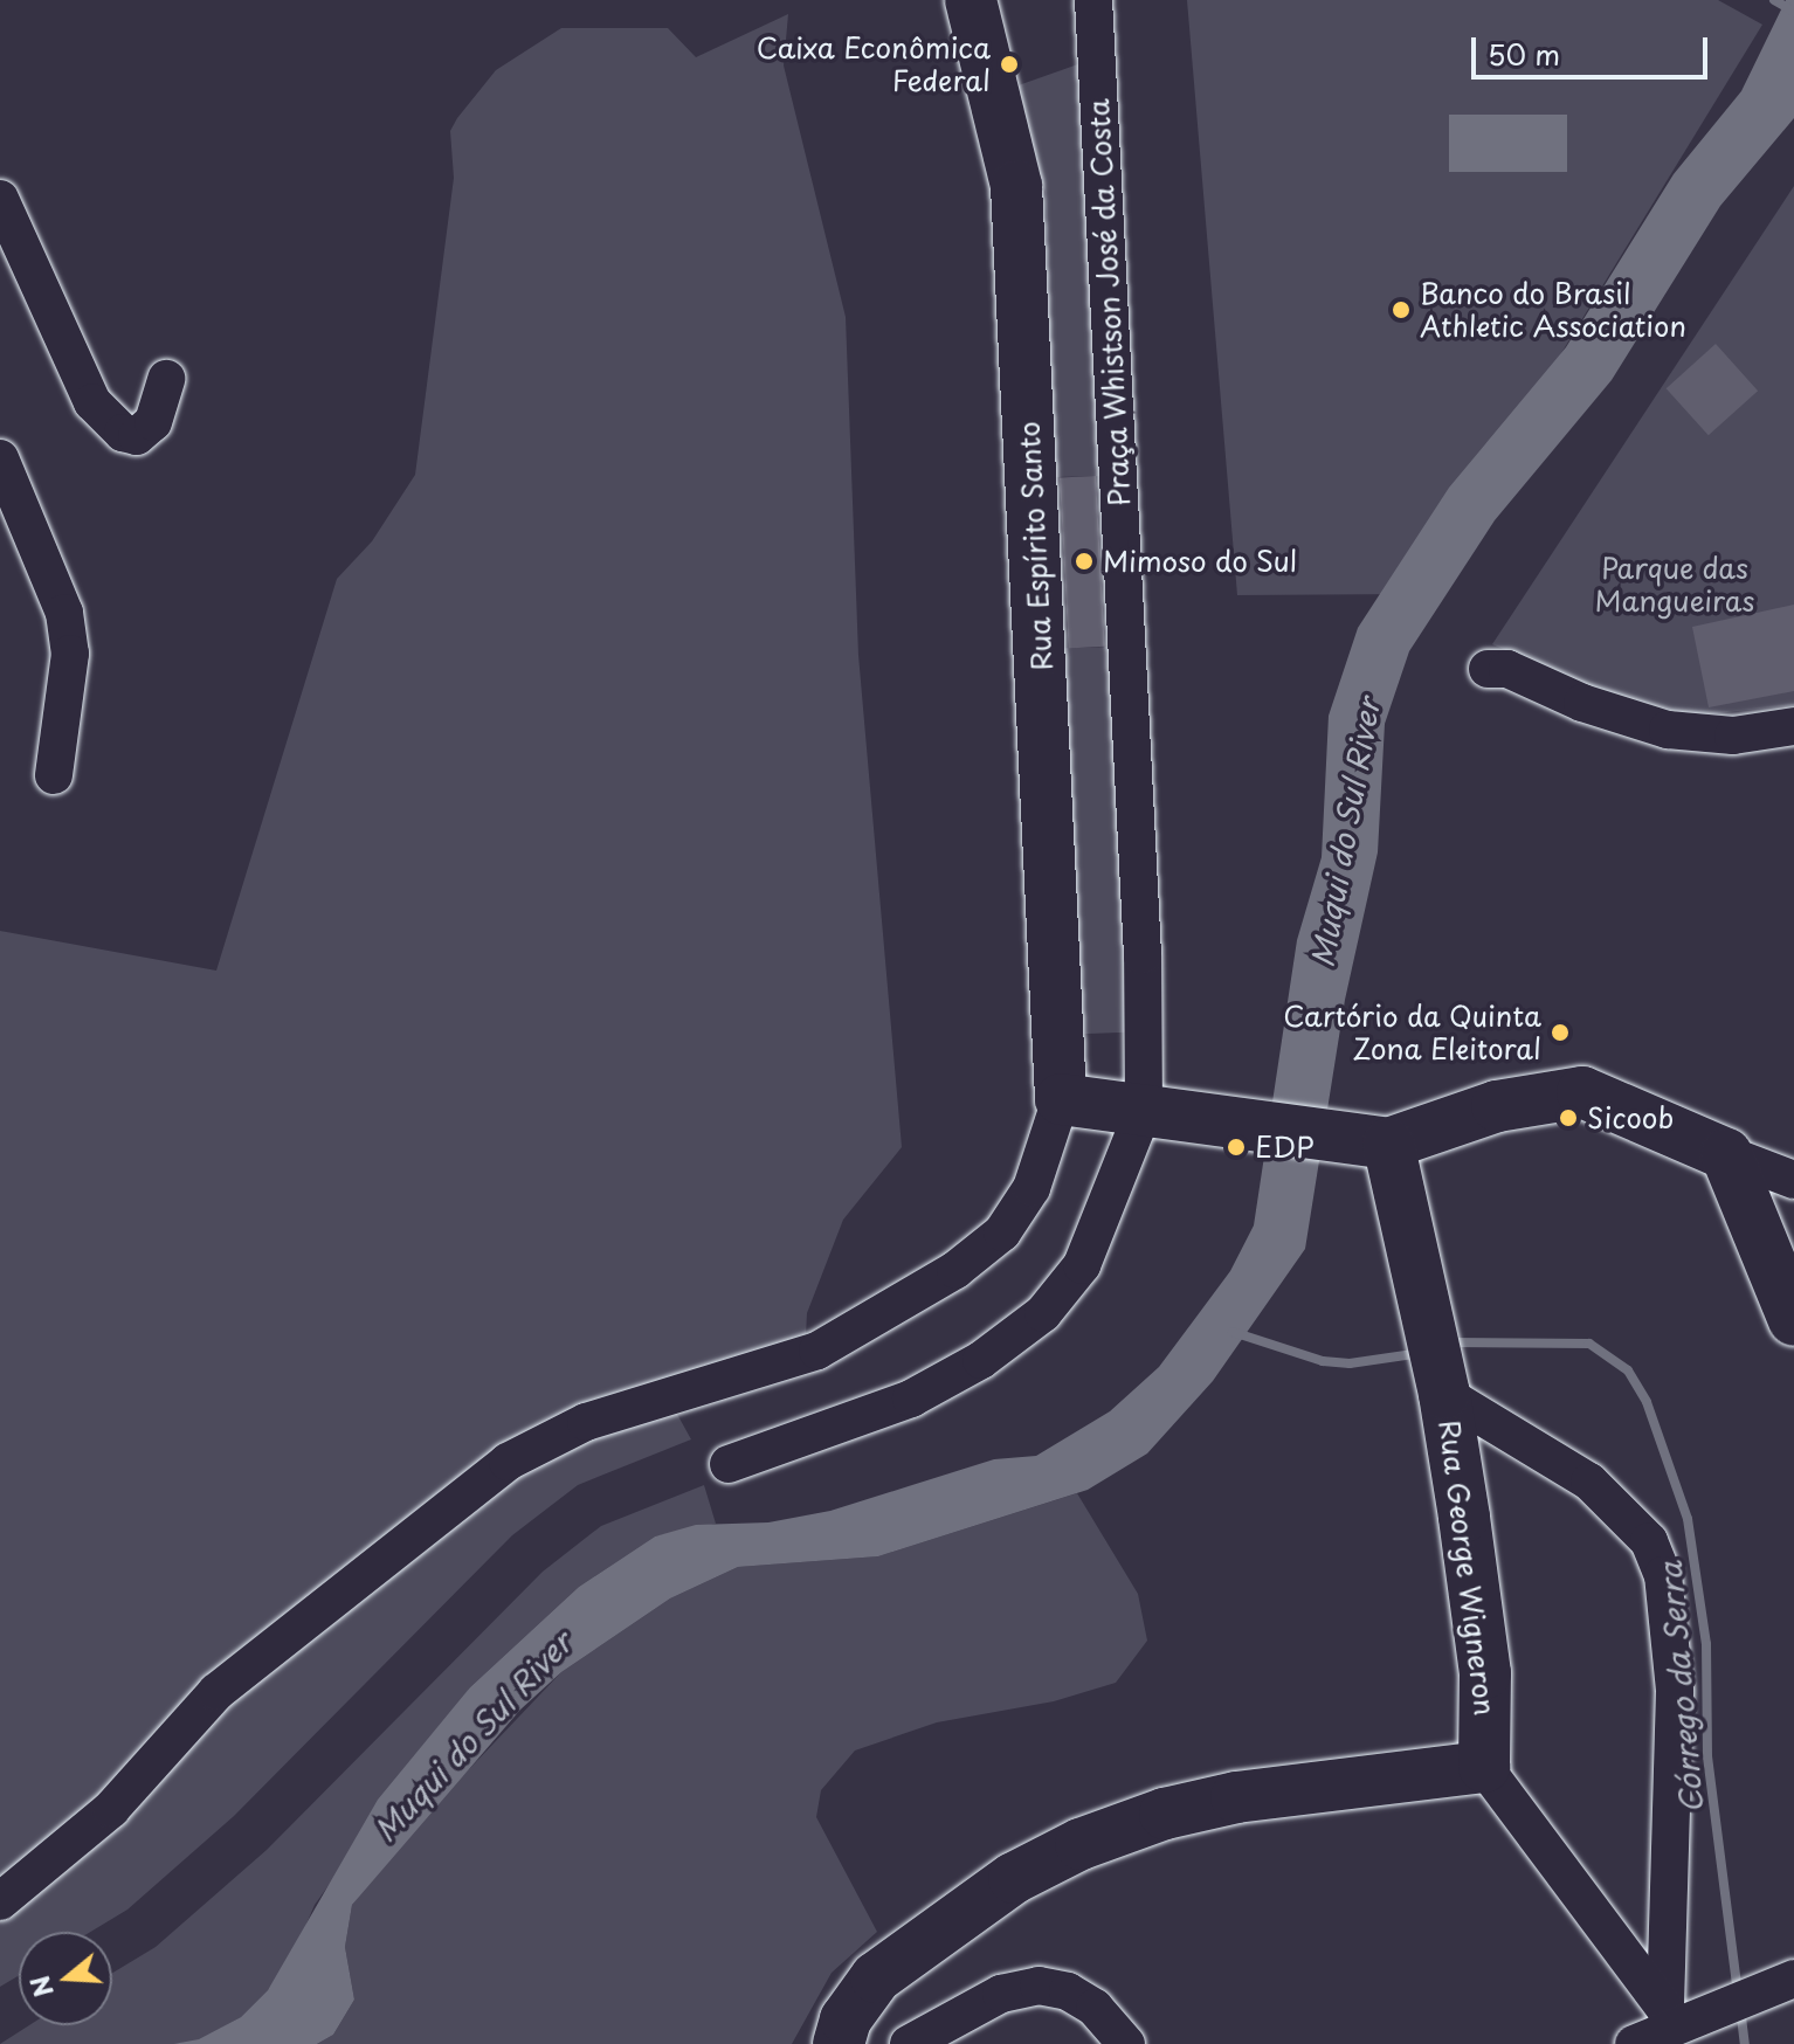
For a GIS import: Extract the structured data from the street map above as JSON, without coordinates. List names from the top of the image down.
{
  "streets": {
    "main road": ["Rua Espírito Santo", "Rua George Wigneron"],
    "street": ["Praça Whistson José da Costa"]
  },
  "water": ["Muqui do Sul River", "Córrego da Serra"],
  "parks": ["Parque das Mangueiras"],
  "places": [
    "Caixa Econômica Federal",
    "Banco do Brasil Athletic Association",
    "Mimoso do Sul",
    "Cartório da Quinta Zona Eleitoral",
    "Sicoob",
    "EDP"
  ],
  "scale_bar": "50 m",
  "north": "left"
}
